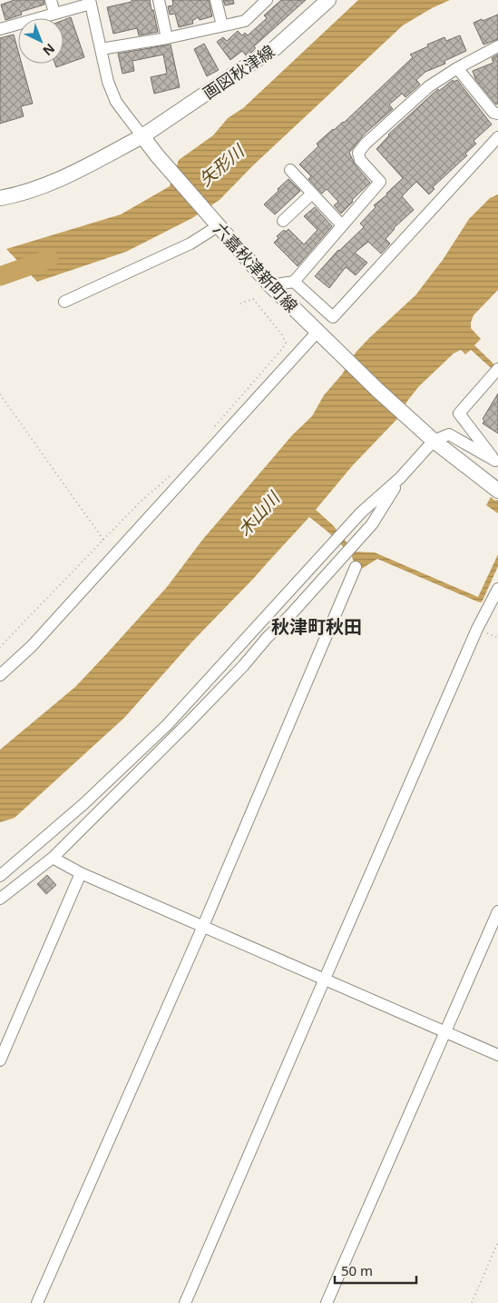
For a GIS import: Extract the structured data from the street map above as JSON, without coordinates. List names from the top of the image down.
{
  "streets": {
    "main road": ["画図秋津線", "六嘉秋津新町線"]
  },
  "crossings": [
    ["画図秋津線", "六嘉秋津新町線"]
  ],
  "districts": ["秋津町秋田"],
  "water": ["矢形川", "木山川"],
  "scale_bar": "50 m",
  "north": "bottom right"
}
